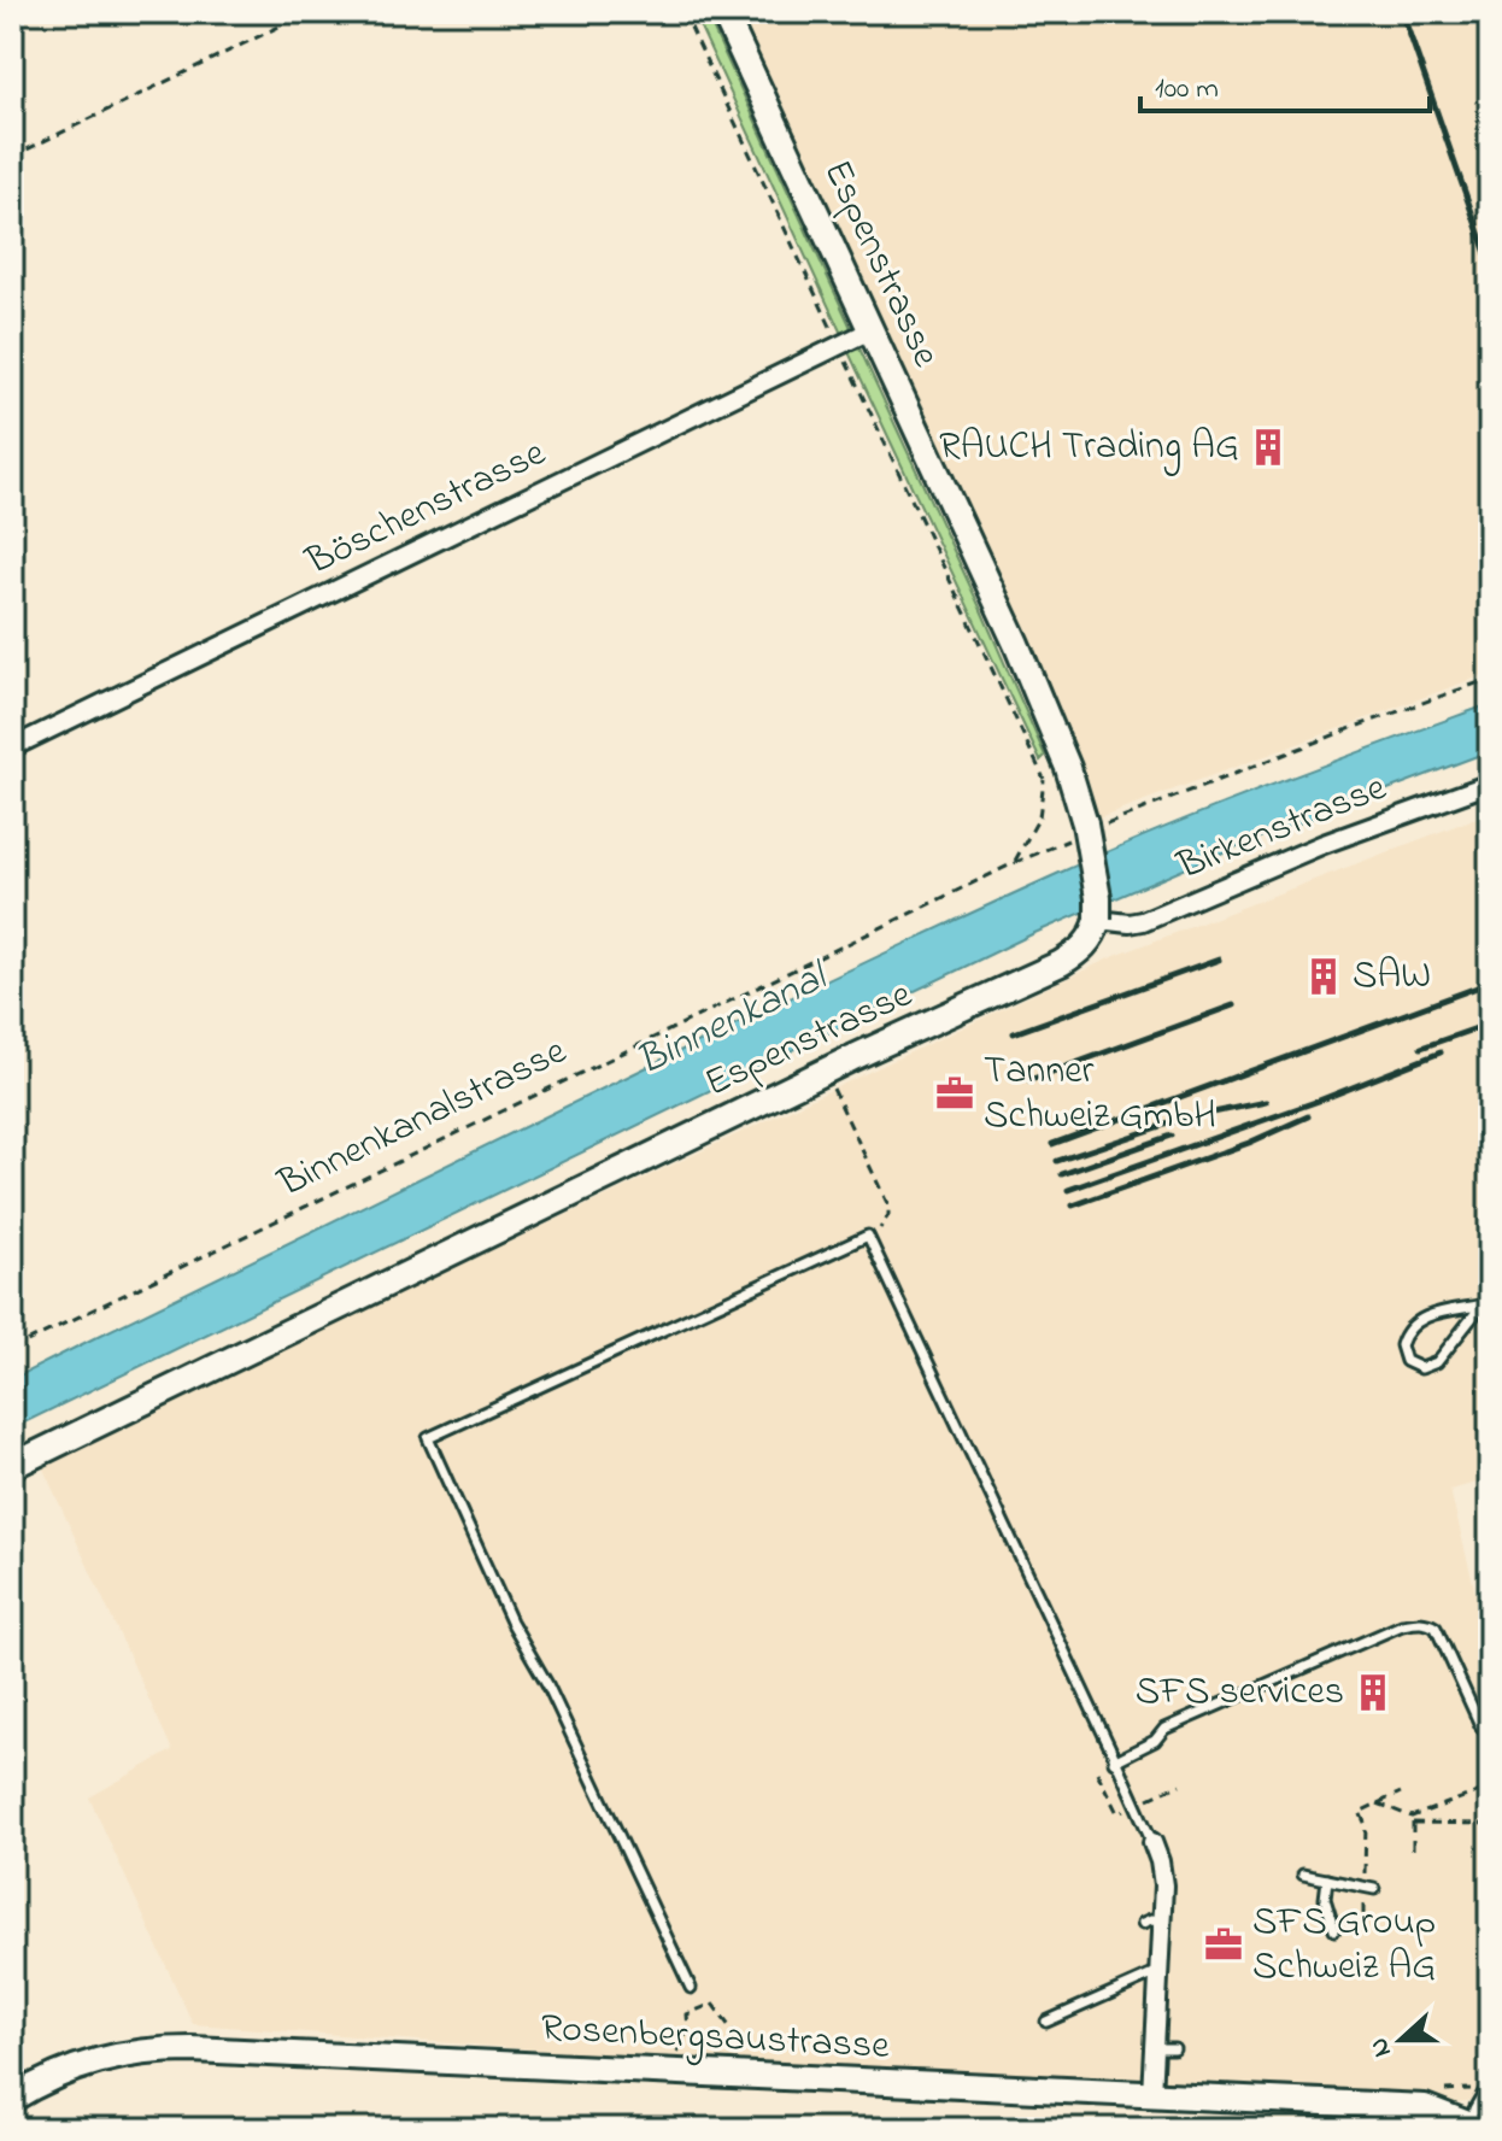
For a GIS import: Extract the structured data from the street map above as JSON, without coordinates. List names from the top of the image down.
{
  "streets": {
    "street": [
      "Espenstrasse",
      "Böschenstrasse",
      "Birkenstrasse",
      "Rosenbergsaustrasse"
    ],
    "path": ["Binnenkanalstrasse"]
  },
  "crossings": [
    ["Espenstrasse", "Böschenstrasse"],
    ["Espenstrasse", "Birkenstrasse"],
    ["Espenstrasse", "Binnenkanalstrasse"]
  ],
  "water": ["Binnenkanal"],
  "places": {
    "building": ["RAUCH Trading AG", "SAW", "SFS services"],
    "office": ["Tanner Schweiz GmbH", "SFS Group Schweiz AG"]
  },
  "scale_bar": "100 m",
  "north": "left"
}
